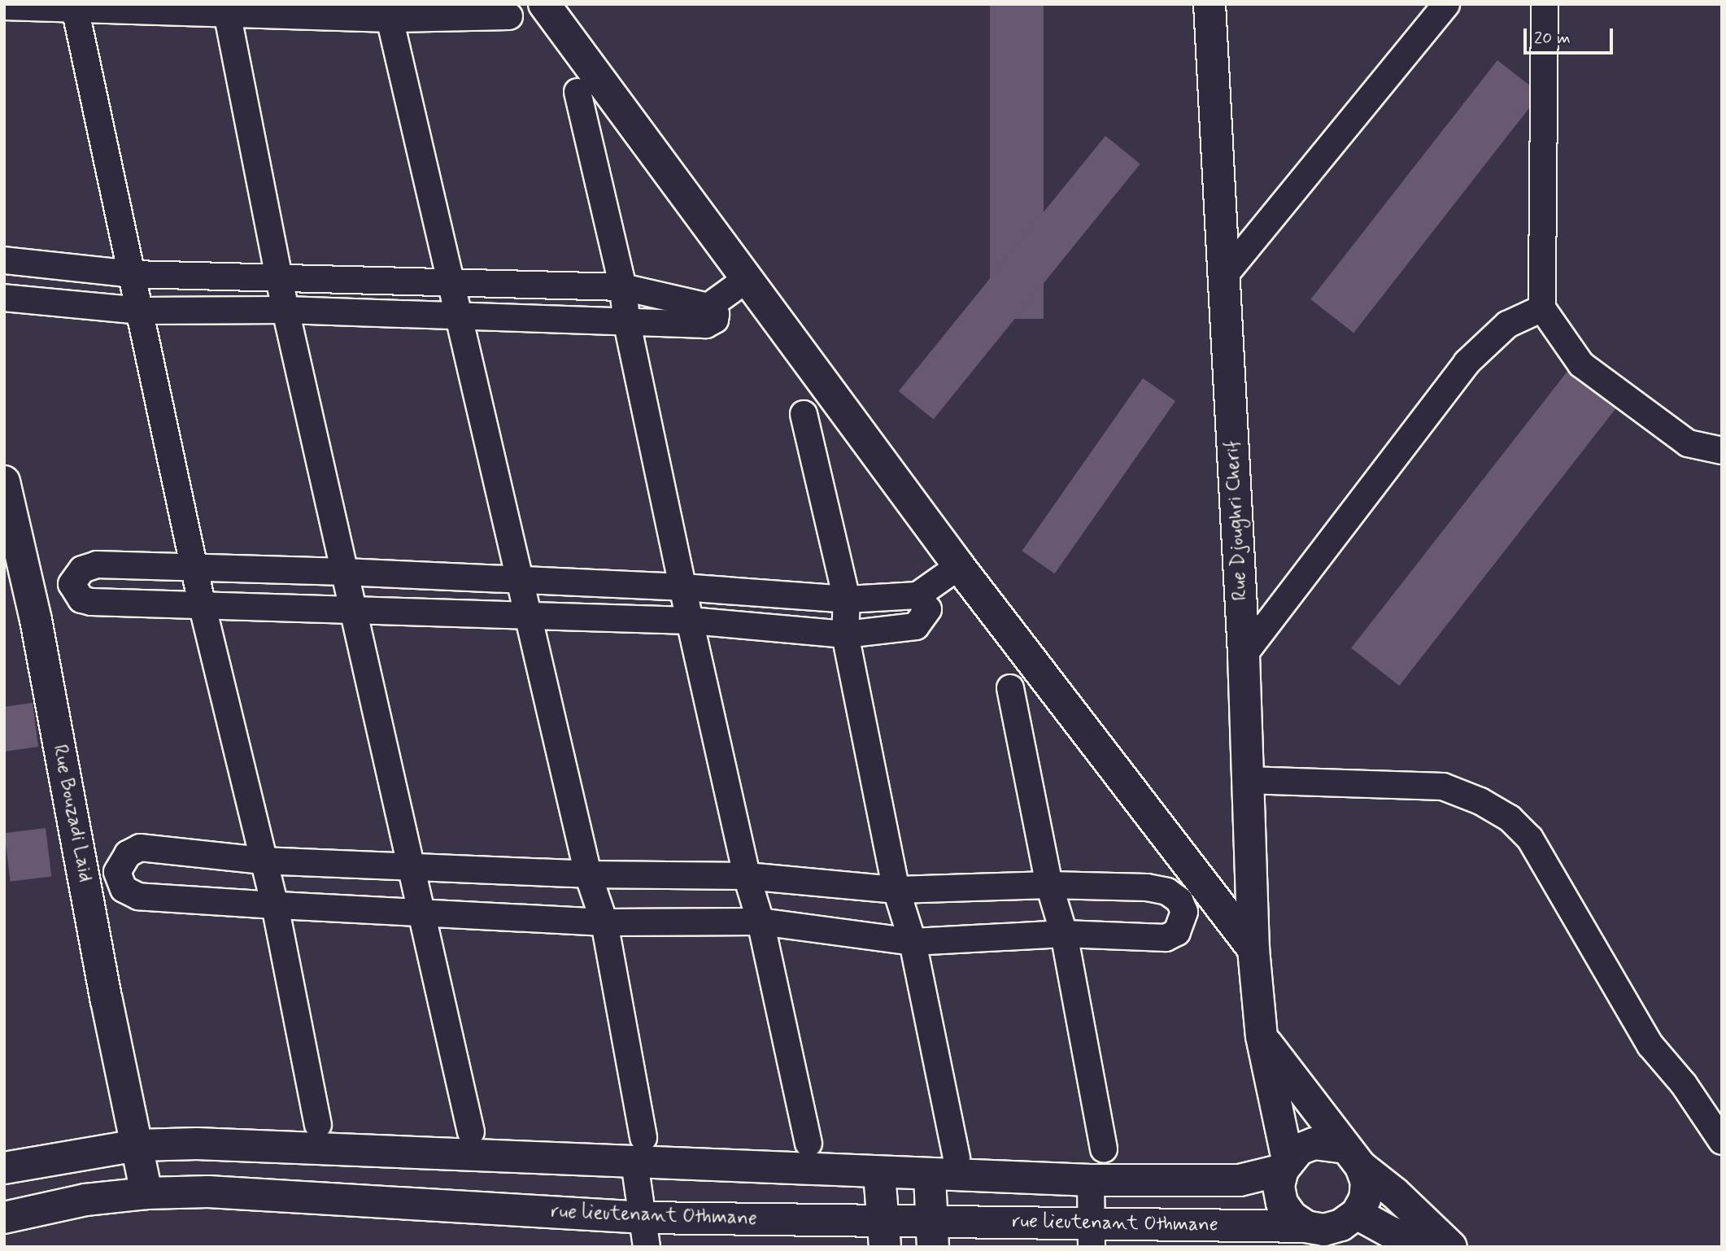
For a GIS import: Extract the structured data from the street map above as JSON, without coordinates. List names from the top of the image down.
{
  "streets": {
    "main road": ["Rue Djoughri Cherif", "Rue Bouzadi Laid", "rue lieutenant Othmane"]
  },
  "crossings": [
    ["Rue Djoughri Cherif", "rue lieutenant Othmane"],
    ["Rue Bouzadi Laid", "rue lieutenant Othmane"]
  ],
  "scale_bar": "20 m"
}
